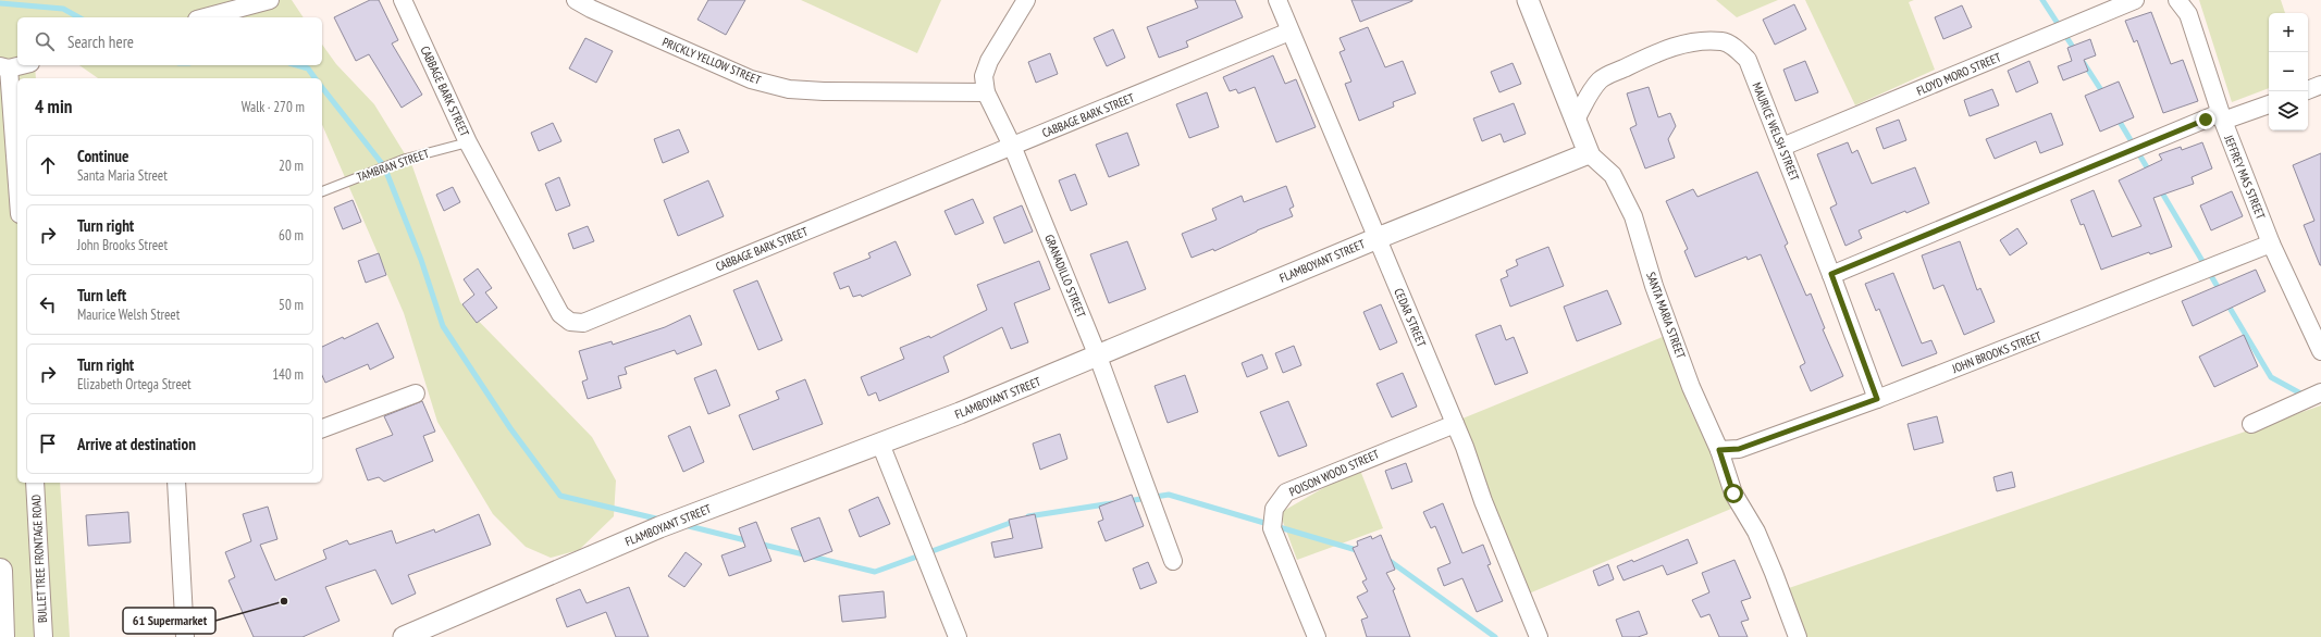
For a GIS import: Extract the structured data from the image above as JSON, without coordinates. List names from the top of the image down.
{
  "streets": {
    "street": [
      "PRICKLY YELLOW STREET",
      "FLOYD MORO STREET",
      "CABBAGE BARK STREET",
      "MAURICE WELSH STREET",
      "JEFFREY MAS STREET",
      "FLAMBOYANT STREET",
      "GRANADILLO STREET",
      "SANTA MARIA STREET",
      "CEDAR STREET",
      "JOHN BROOKS STREET",
      "POISON WOOD STREET",
      "BULLET TREE FRONTAGE ROAD"
    ],
    "lane": ["TAMBRAN STREET"]
  },
  "crossings": [
    ["PRICKLY YELLOW STREET", "GRANADILLO STREET"],
    ["FLOYD MORO STREET", "MAURICE WELSH STREET"],
    ["CABBAGE BARK STREET", "TAMBRAN STREET"],
    ["CABBAGE BARK STREET", "GRANADILLO STREET"],
    ["CABBAGE BARK STREET", "CEDAR STREET"],
    ["MAURICE WELSH STREET", "SANTA MARIA STREET"],
    ["MAURICE WELSH STREET", "JOHN BROOKS STREET"],
    ["JEFFREY MAS STREET", "JOHN BROOKS STREET"],
    ["FLAMBOYANT STREET", "GRANADILLO STREET"],
    ["FLAMBOYANT STREET", "SANTA MARIA STREET"],
    ["FLAMBOYANT STREET", "CEDAR STREET"],
    ["SANTA MARIA STREET", "JOHN BROOKS STREET"],
    ["CEDAR STREET", "POISON WOOD STREET"]
  ],
  "places": ["61 Supermarket"],
  "page": {
    "map_buttons": ["+", "−"],
    "search": "Search here",
    "heading": ["4 min", "Walk · 270 m"],
    "list": [
      ["Continue", "Santa Maria Street", "20 m"],
      ["Turn right", "John Brooks Street", "60 m"],
      ["Turn left", "Maurice Welsh Street", "50 m"],
      ["Turn right", "Elizabeth Ortega Street", "140 m"],
      "Arrive at destination"
    ]
  }
}
